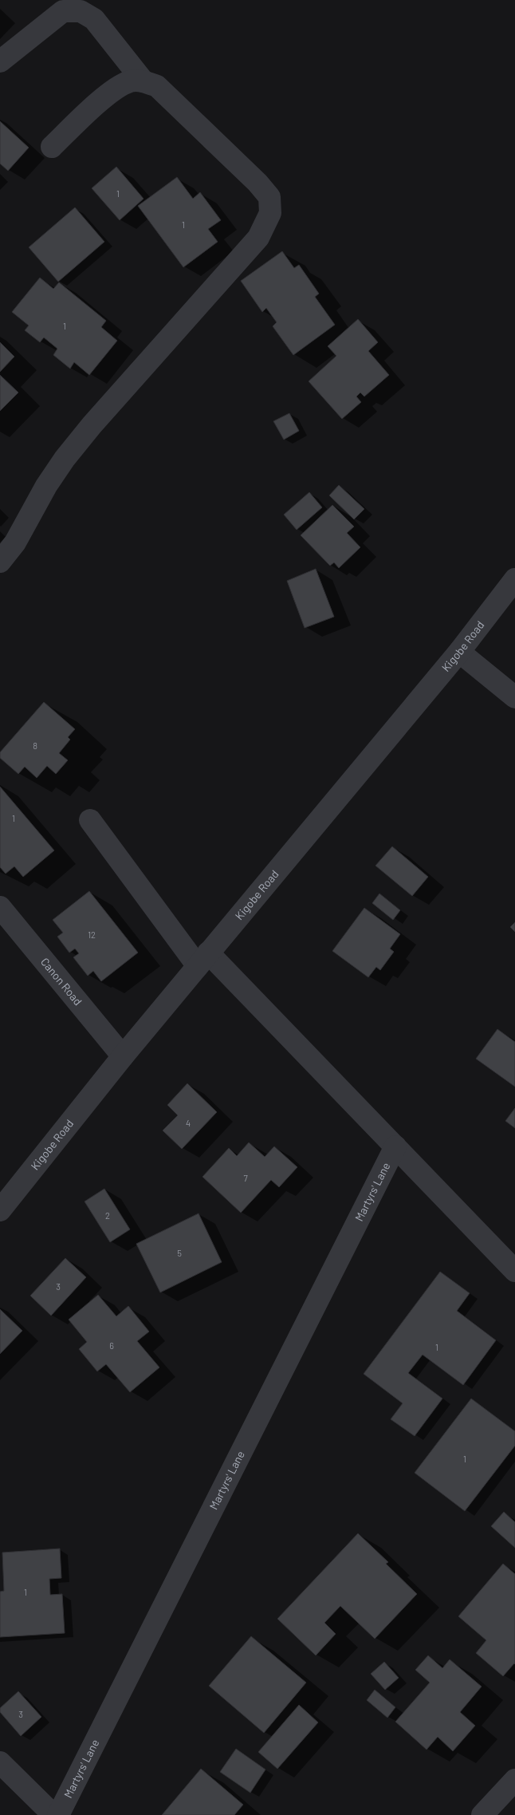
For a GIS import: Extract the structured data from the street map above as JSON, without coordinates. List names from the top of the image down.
{
  "streets": {
    "street": ["Kigobe Road", "Canon Road", "Martyrs' Lane"]
  },
  "crossings": [
    ["Kigobe Road", "Canon Road"]
  ],
  "house_numbers": [
    "1",
    "1",
    "1",
    "8",
    "1",
    "12",
    "4",
    "7",
    "2",
    "5",
    "3",
    "6",
    "1",
    "1",
    "1",
    "3"
  ]
}
